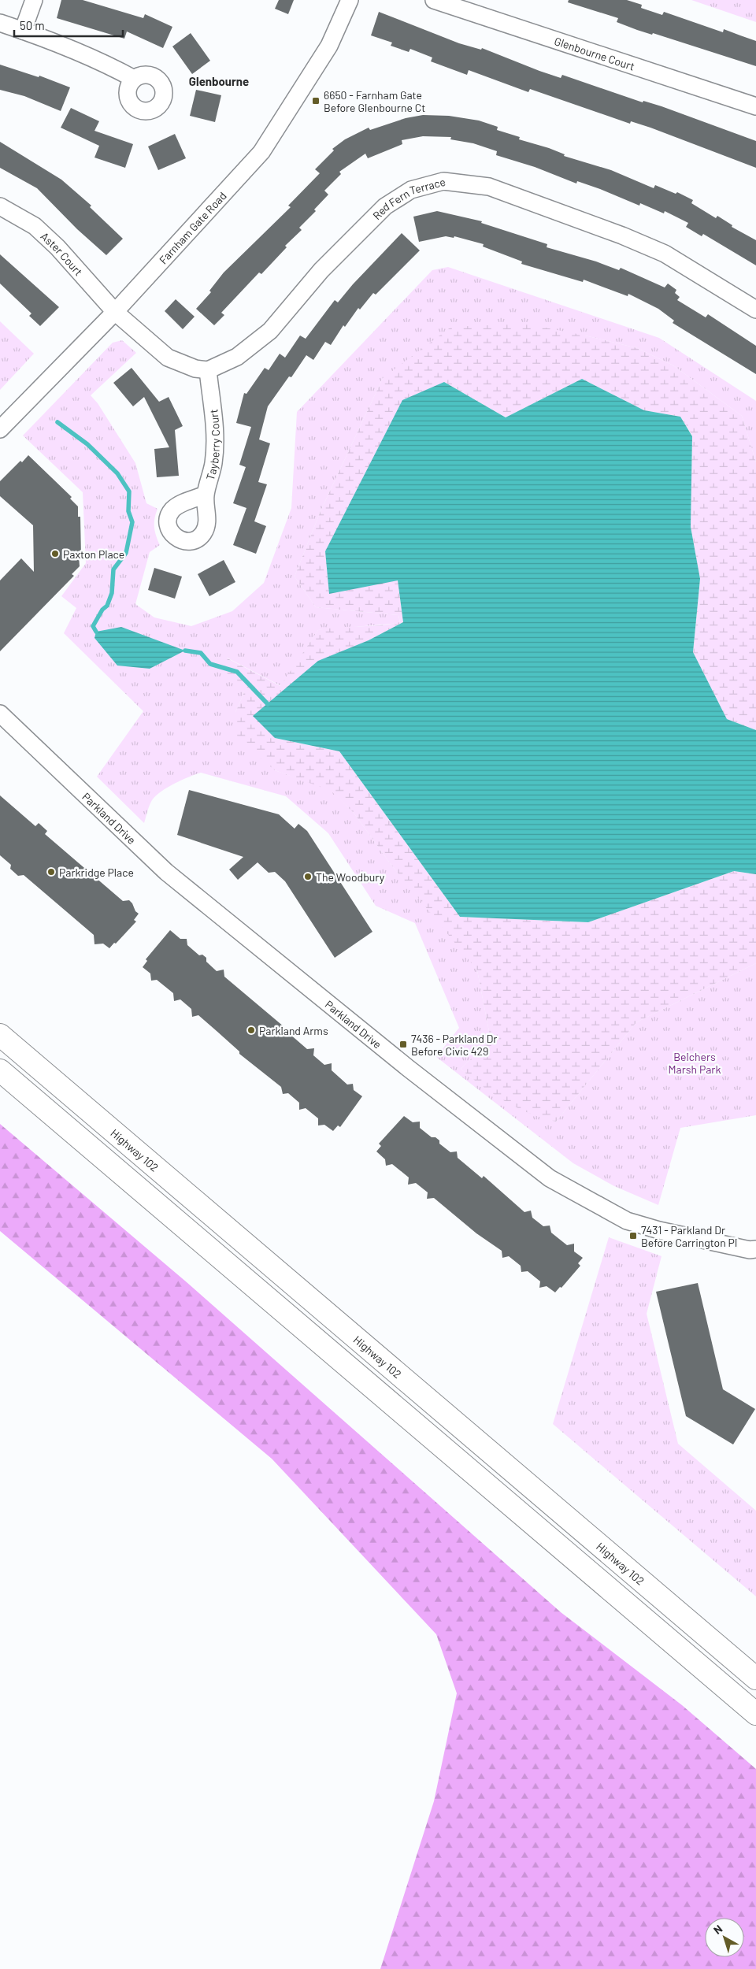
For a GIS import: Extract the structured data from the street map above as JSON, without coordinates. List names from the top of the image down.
{
  "streets": {
    "highway": ["Highway 102"],
    "street": [
      "Glenbourne Court",
      "Red Fern Terrace",
      "Farnham Gate Road",
      "Aster Court",
      "Tayberry Court",
      "Parkland Drive"
    ]
  },
  "crossings": [
    ["Red Fern Terrace", "Tayberry Court"],
    ["Farnham Gate Road", "Aster Court"]
  ],
  "districts": ["Glenbourne"],
  "parks": ["Belchers Marsh Park"],
  "places": {
    "transit": ["6650 - Farnham Gate Before Glenbourne Ct", "7436 - Parkland Dr Before Civic 429", "7431 - Parkland Dr Before Carrington Pl"],
    "other": [
      "Paxton Place",
      "Parkridge Place",
      "The Woodbury",
      "Parkland Arms"
    ]
  },
  "scale_bar": "50 m",
  "north": "top left"
}
